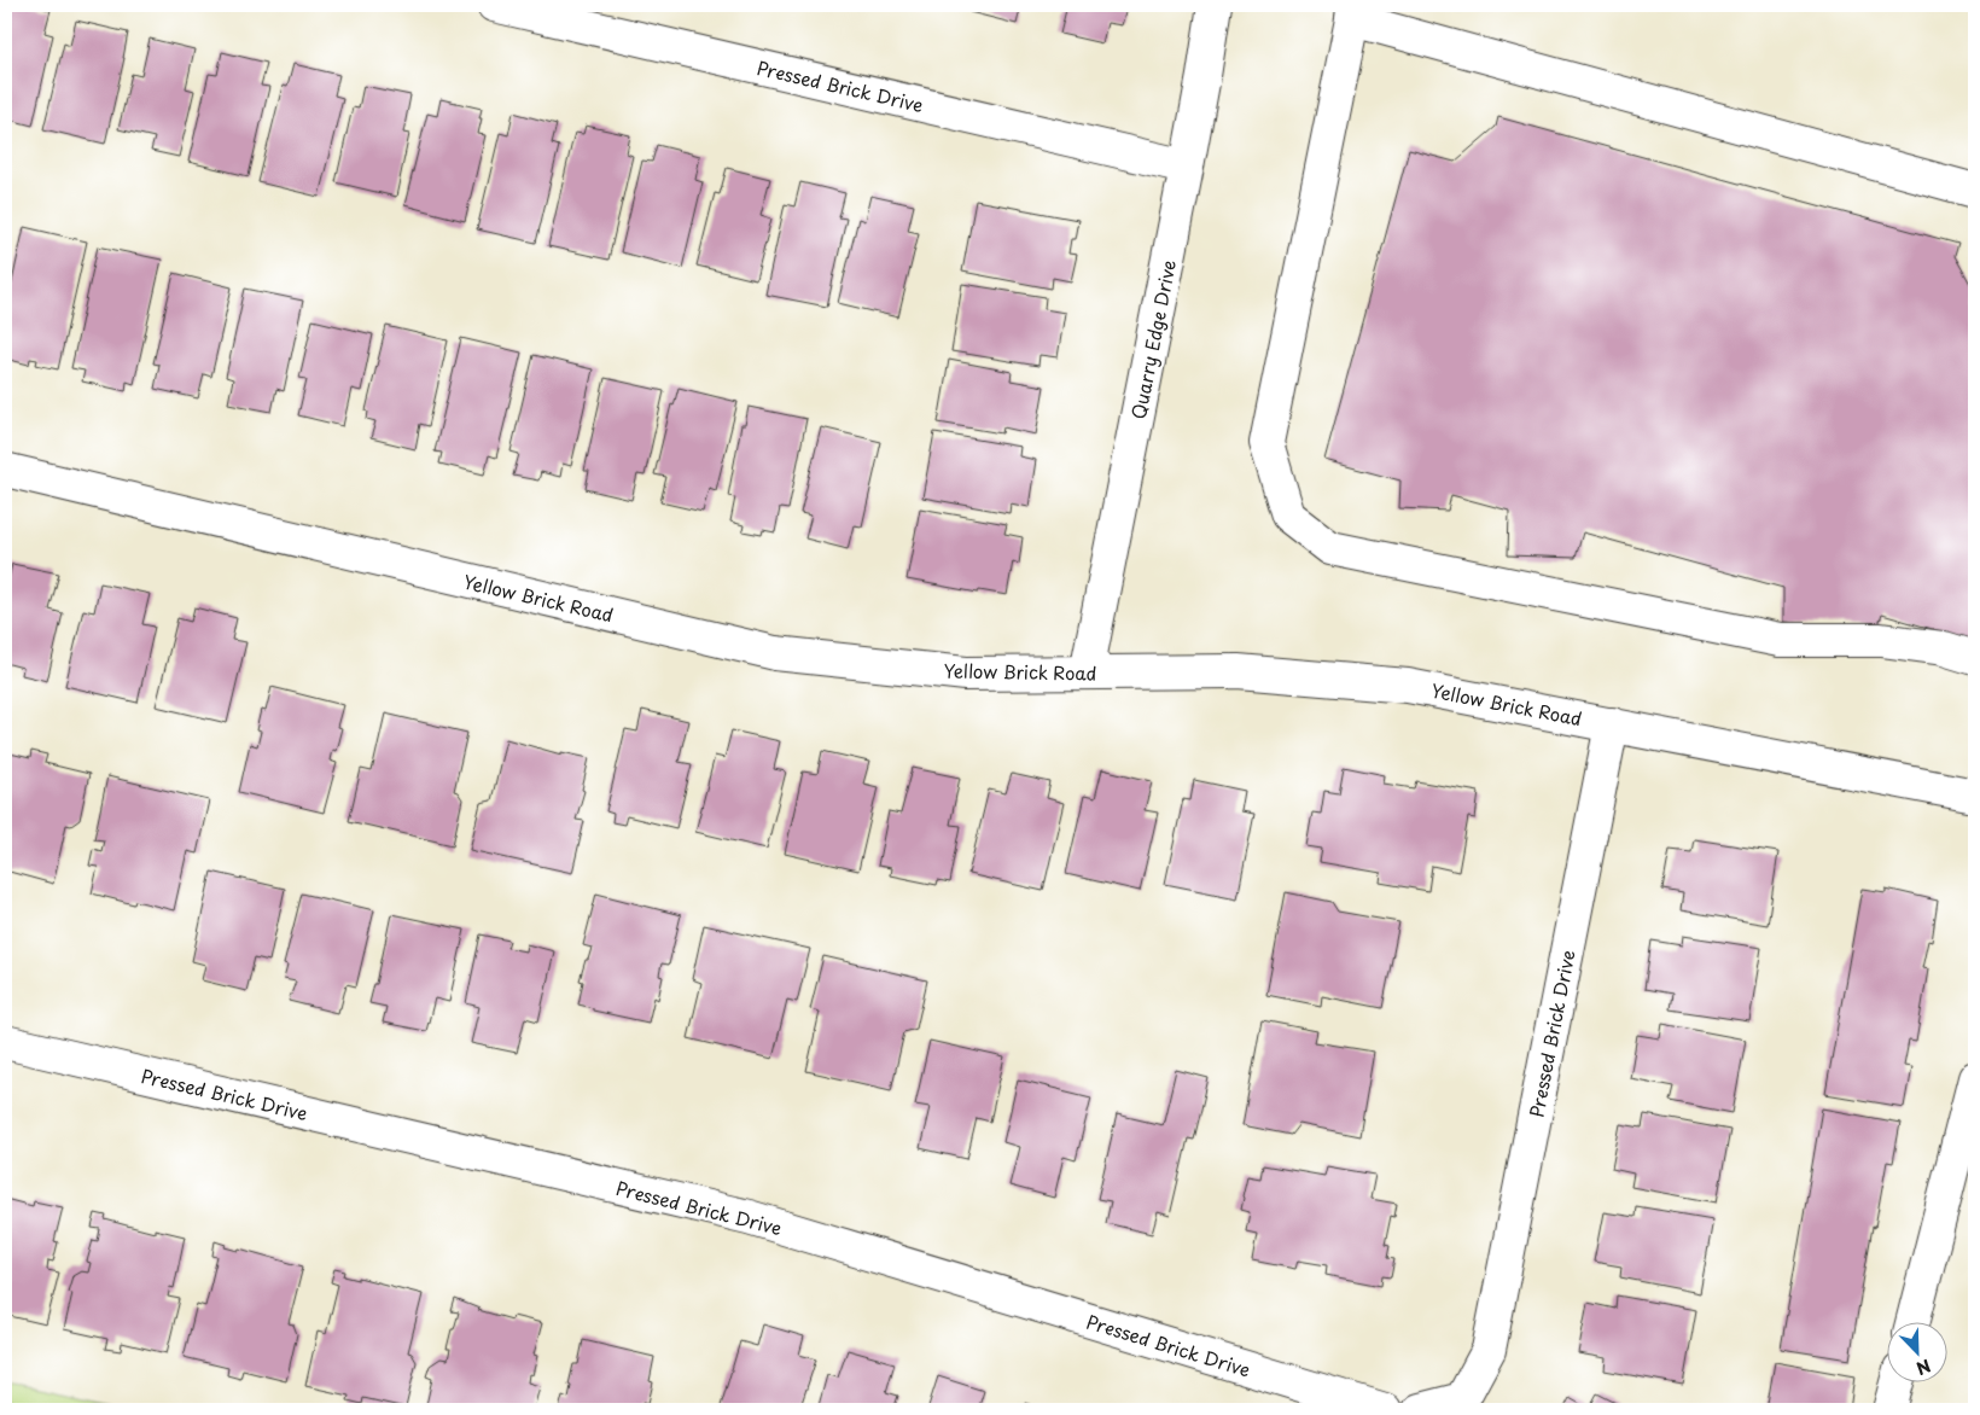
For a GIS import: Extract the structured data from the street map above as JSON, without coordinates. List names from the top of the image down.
{
  "streets": {
    "street": ["Pressed Brick Drive", "Quarry Edge Drive", "Yellow Brick Road"]
  },
  "crossings": [
    ["Pressed Brick Drive", "Quarry Edge Drive"],
    ["Pressed Brick Drive", "Yellow Brick Road"],
    ["Quarry Edge Drive", "Yellow Brick Road"]
  ],
  "north": "bottom right"
}
